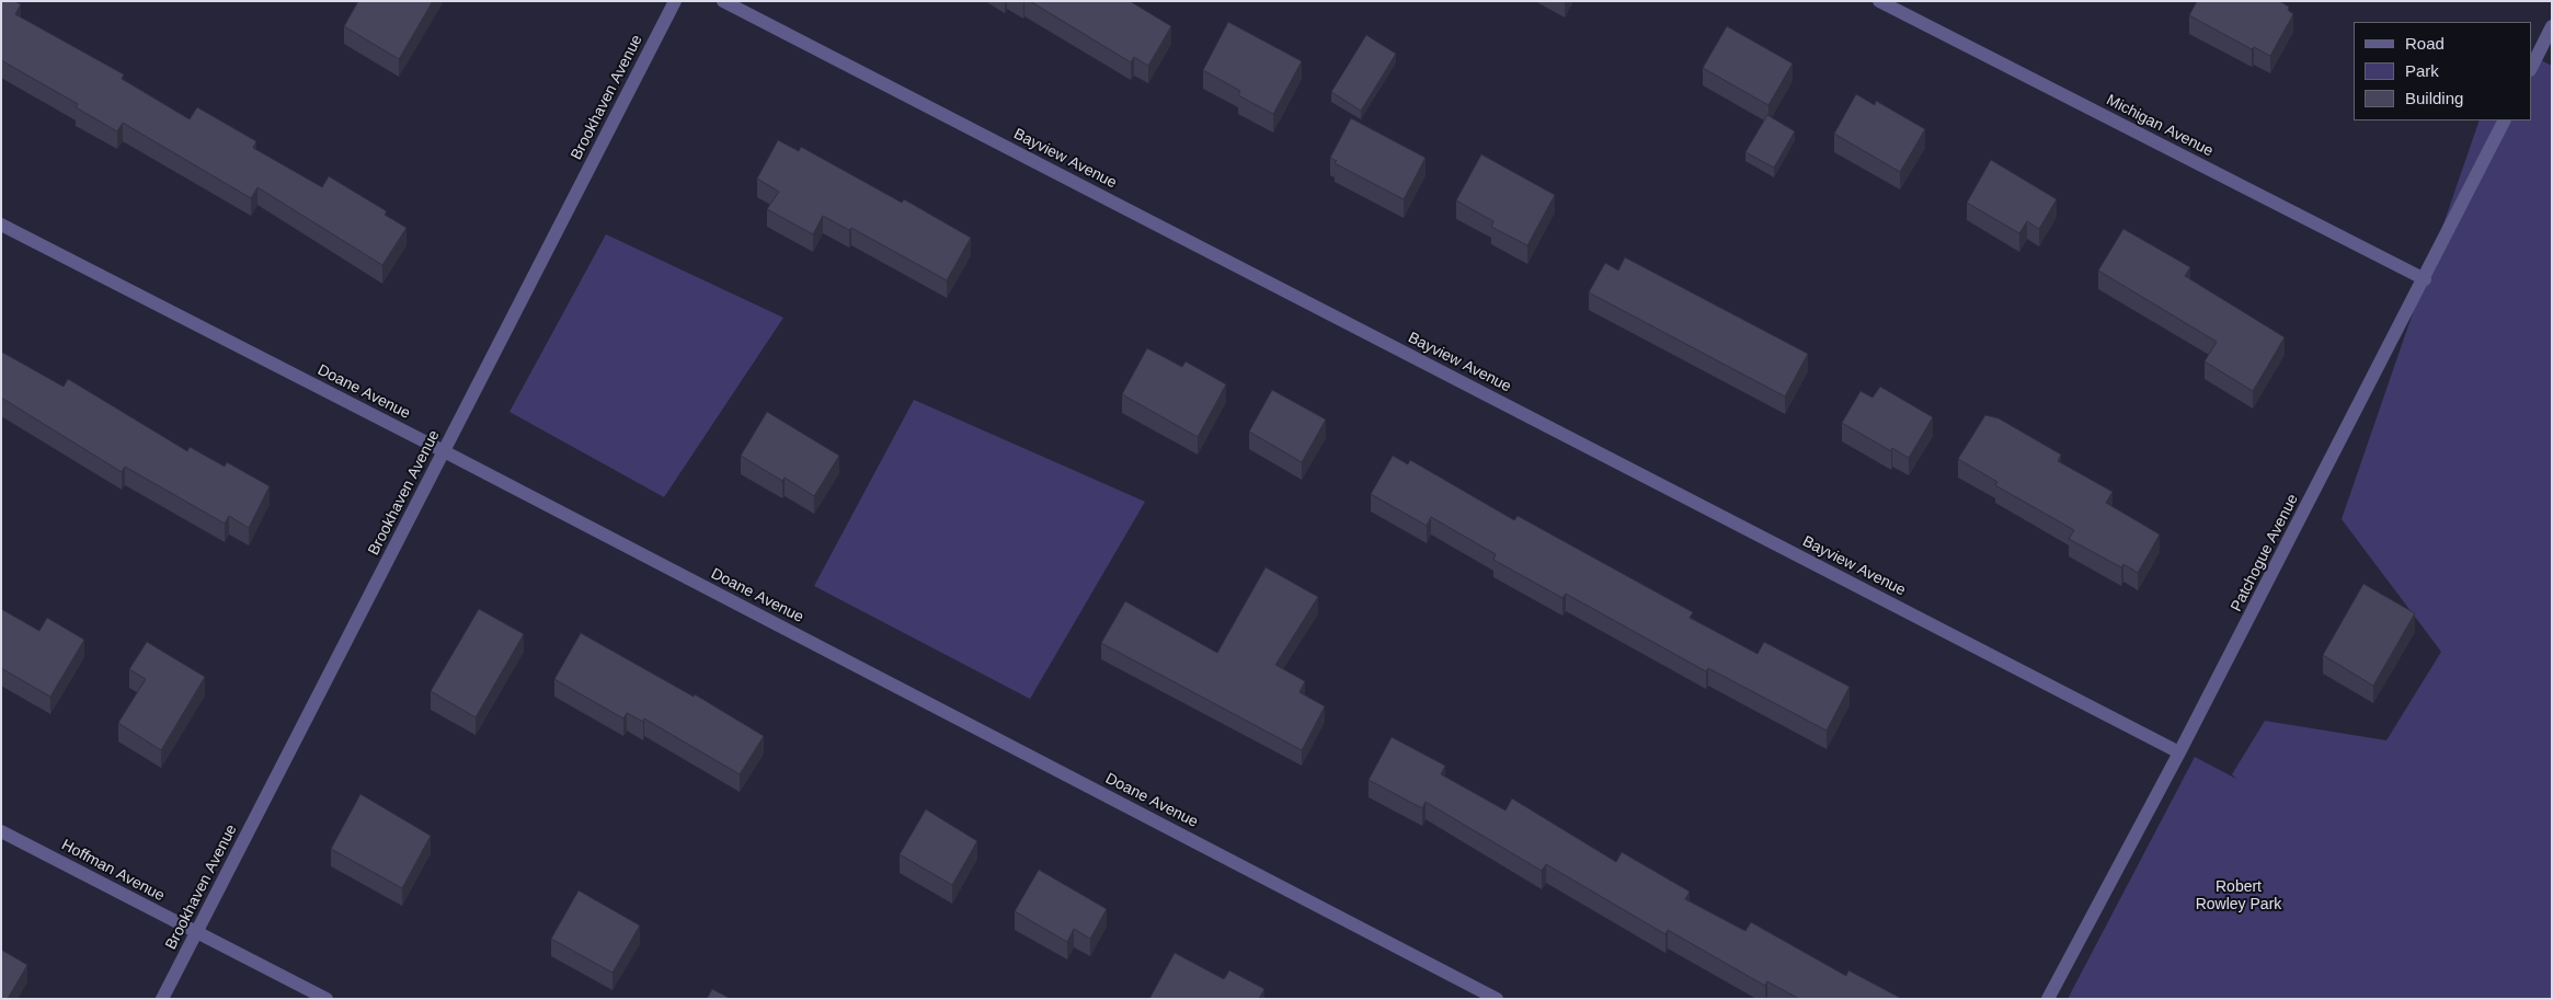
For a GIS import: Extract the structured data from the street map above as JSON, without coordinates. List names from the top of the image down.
{
  "streets": {
    "street": [
      "Brookhaven Avenue",
      "Michigan Avenue",
      "Bayview Avenue",
      "Doane Avenue",
      "Patchogue Avenue",
      "Hoffman Avenue"
    ]
  },
  "crossings": [
    ["Brookhaven Avenue", "Doane Avenue"],
    ["Brookhaven Avenue", "Hoffman Avenue"],
    ["Michigan Avenue", "Patchogue Avenue"],
    ["Bayview Avenue", "Patchogue Avenue"]
  ],
  "parks": ["Robert Rowley Park"],
  "legend": ["Road", "Park", "Building"]
}
